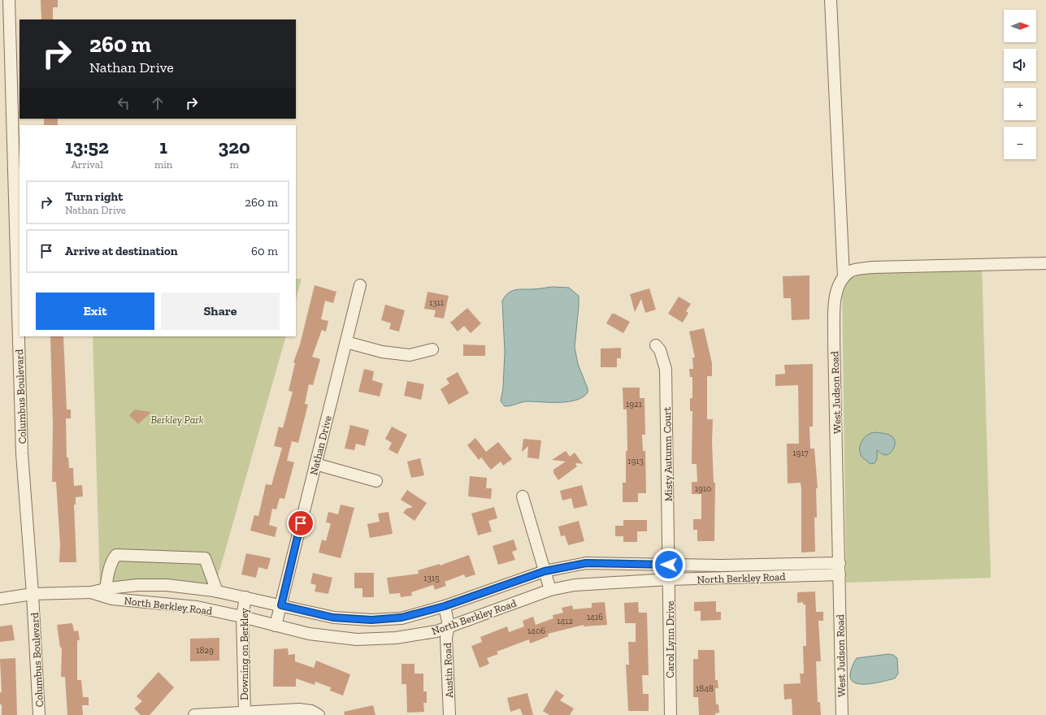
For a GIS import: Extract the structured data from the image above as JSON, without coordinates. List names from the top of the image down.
{
  "streets": {
    "street": [
      "West Judson Road",
      "Columbus Boulevard",
      "Nathan Drive",
      "Misty Autumn Court",
      "North Berkley Road",
      "Carol Lynn Drive",
      "Downing on Berkley",
      "Austin Road"
    ]
  },
  "crossings": [
    ["West Judson Road", "North Berkley Road"],
    ["Columbus Boulevard", "North Berkley Road"],
    ["Nathan Drive", "North Berkley Road"],
    ["Misty Autumn Court", "North Berkley Road"],
    ["Misty Autumn Court", "Carol Lynn Drive"],
    ["North Berkley Road", "Carol Lynn Drive"],
    ["North Berkley Road", "Downing on Berkley"],
    ["North Berkley Road", "Austin Road"]
  ],
  "parks": ["Berkley Park"],
  "house_numbers": [
    "1311",
    "1921",
    "1917",
    "1913",
    "1910",
    "1315",
    "1416",
    "1412",
    "1406",
    "1829",
    "1848"
  ],
  "north": "right",
  "page": {
    "map_buttons": ["+", "−"],
    "turn": ["260 m", "Nathan Drive"],
    "eta": [
      "13:52",
      "Arrival",
      "1",
      "min",
      "320",
      "m"
    ],
    "list": [
      {
        "name": "Turn right",
        "note": "Nathan Drive",
        "value": "260 m"
      },
      {
        "name": "Arrive at destination",
        "value": "60 m"
      }
    ],
    "buttons": ["Exit", "Share"]
  }
}
